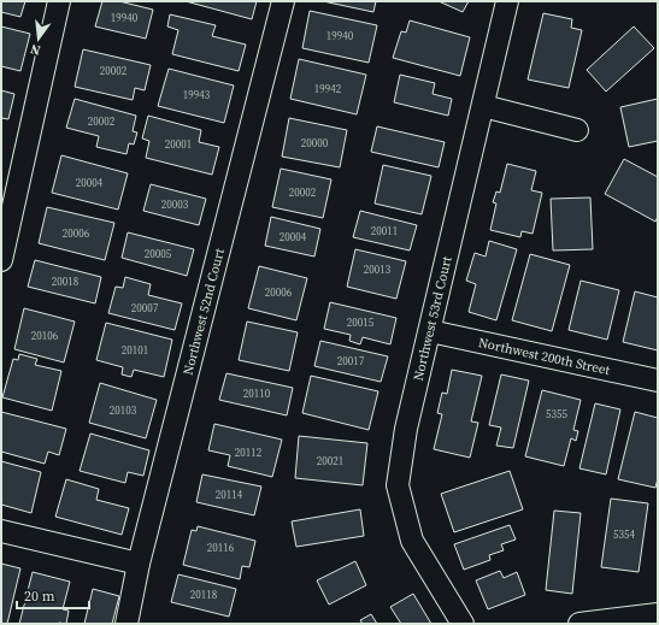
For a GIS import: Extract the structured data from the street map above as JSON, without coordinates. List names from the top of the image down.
{
  "streets": {
    "street": ["Northwest 52nd Court", "Northwest 53rd Court", "Northwest 200th Street"]
  },
  "crossings": [
    ["Northwest 53rd Court", "Northwest 200th Street"]
  ],
  "house_numbers": [
    "19940",
    "19940",
    "20002",
    "19942",
    "19943",
    "20002",
    "20000",
    "20001",
    "20004",
    "20002",
    "20003",
    "20011",
    "20006",
    "20004",
    "20005",
    "20013",
    "20018",
    "20006",
    "20007",
    "20015",
    "20106",
    "20101",
    "20017",
    "20110",
    "20103",
    "5355",
    "20112",
    "20021",
    "20114",
    "5354",
    "20116",
    "20118"
  ],
  "scale_bar": "20 m",
  "north": "bottom"
}
